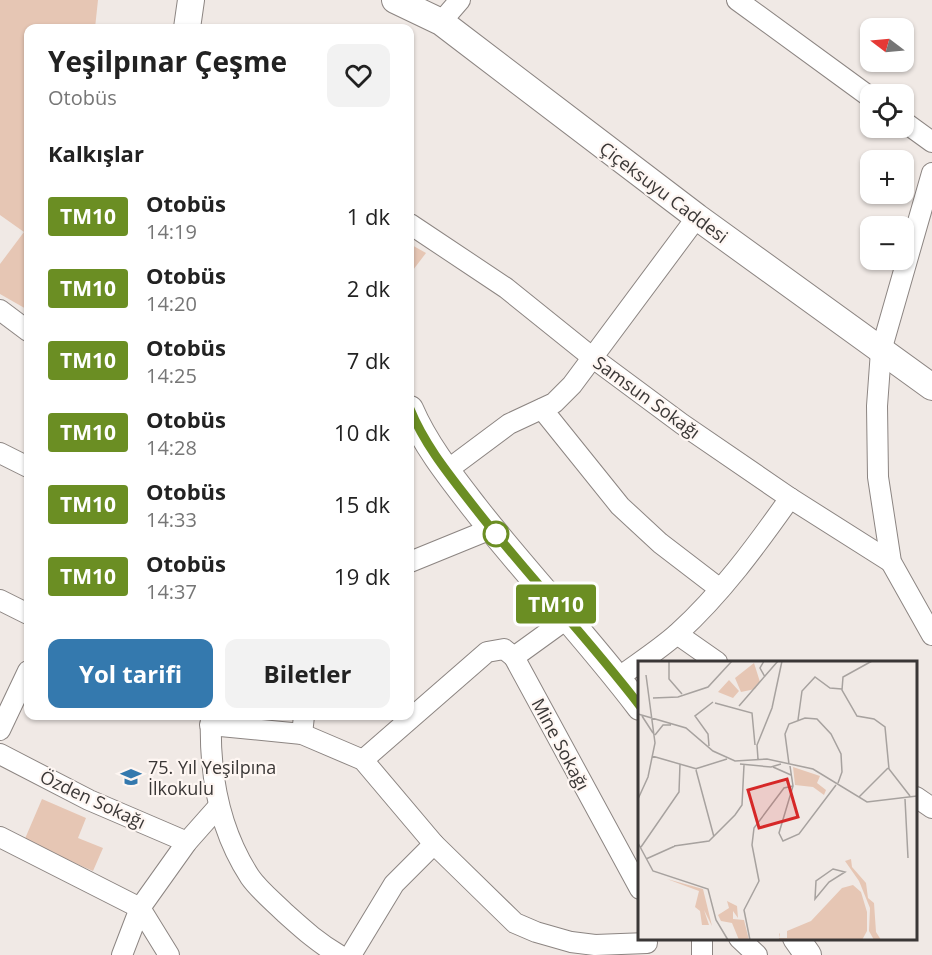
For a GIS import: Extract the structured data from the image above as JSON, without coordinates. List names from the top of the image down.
{
  "streets": {
    "street": [
      "Çiçeksuyu Caddesi",
      "Samsun Sokağı",
      "Mine Sokağı",
      "Özden Sokağı"
    ]
  },
  "places": {
    "school or university": ["75. Yıl Yeşilpına İlkokulu"]
  },
  "lines": ["bus line TM10"],
  "north": "left",
  "page": {
    "on_map": "TM10",
    "map_buttons": ["+", "−"],
    "heading": [
      ["Yeşilpınar Çeşme", "Otobüs"],
      "Kalkışlar"
    ],
    "list": [
      {
        "mark": "TM10",
        "name": "Otobüs",
        "note": "14:19",
        "value": "1 dk"
      },
      {
        "mark": "TM10",
        "name": "Otobüs",
        "note": "14:20",
        "value": "2 dk"
      },
      {
        "mark": "TM10",
        "name": "Otobüs",
        "note": "14:25",
        "value": "7 dk"
      },
      {
        "mark": "TM10",
        "name": "Otobüs",
        "note": "14:28",
        "value": "10 dk"
      },
      {
        "mark": "TM10",
        "name": "Otobüs",
        "note": "14:33",
        "value": "15 dk"
      },
      {
        "mark": "TM10",
        "name": "Otobüs",
        "note": "14:37",
        "value": "19 dk"
      }
    ],
    "buttons": ["Yol tarifi", "Biletler"]
  }
}
